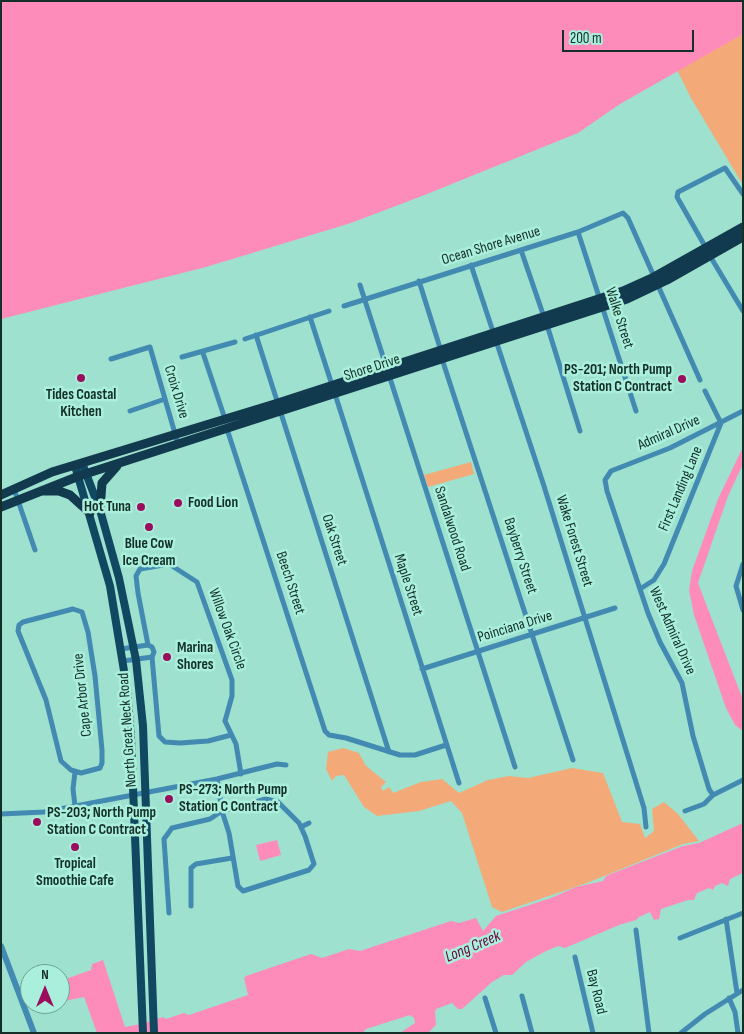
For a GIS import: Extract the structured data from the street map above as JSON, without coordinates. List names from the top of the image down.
{
  "streets": {
    "highway": ["Shore Drive"],
    "main road": ["North Great Neck Road"],
    "street": [
      "Ocean Shore Avenue",
      "Walke Street",
      "Croix Drive",
      "Admiral Drive",
      "First Landing Lane",
      "Sandalwood Road",
      "Oak Street",
      "Wake Forest Street",
      "Bayberry Street",
      "Beech Street",
      "Maple Street",
      "Poinciana Drive",
      "Willow Oak Circle",
      "West Admiral Drive",
      "Cape Arbor Drive",
      "Bay Road"
    ]
  },
  "crossings": [
    ["Ocean Shore Avenue", "Walke Street"],
    ["Ocean Shore Avenue", "Shore Drive"],
    ["Ocean Shore Avenue", "Sandalwood Road"],
    ["Ocean Shore Avenue", "Wake Forest Street"],
    ["Ocean Shore Avenue", "Bayberry Street"],
    ["Walke Street", "Shore Drive"],
    ["Shore Drive", "Croix Drive"],
    ["Shore Drive", "Sandalwood Road"],
    ["Shore Drive", "Oak Street"],
    ["Shore Drive", "Wake Forest Street"],
    ["Shore Drive", "Bayberry Street"],
    ["Shore Drive", "Beech Street"],
    ["Shore Drive", "Maple Street"],
    ["Shore Drive", "North Great Neck Road"],
    ["Admiral Drive", "First Landing Lane"],
    ["Admiral Drive", "West Admiral Drive"],
    ["First Landing Lane", "West Admiral Drive"],
    ["Sandalwood Road", "Poinciana Drive"],
    ["Oak Street", "Beech Street"],
    ["Wake Forest Street", "Poinciana Drive"],
    ["Bayberry Street", "Poinciana Drive"],
    ["Maple Street", "Poinciana Drive"]
  ],
  "water": ["Long Creek"],
  "places": [
    "Tides Coastal Kitchen",
    "PS-201; North Pump Station C Contract",
    "Food Lion",
    "Hot Tuna",
    "Blue Cow Ice Cream",
    "Marina Shores",
    "PS-273; North Pump Station C Contract",
    "PS-203; North Pump Station C Contract",
    "Tropical Smoothie Cafe"
  ],
  "scale_bar": "200 m",
  "north": "top"
}
